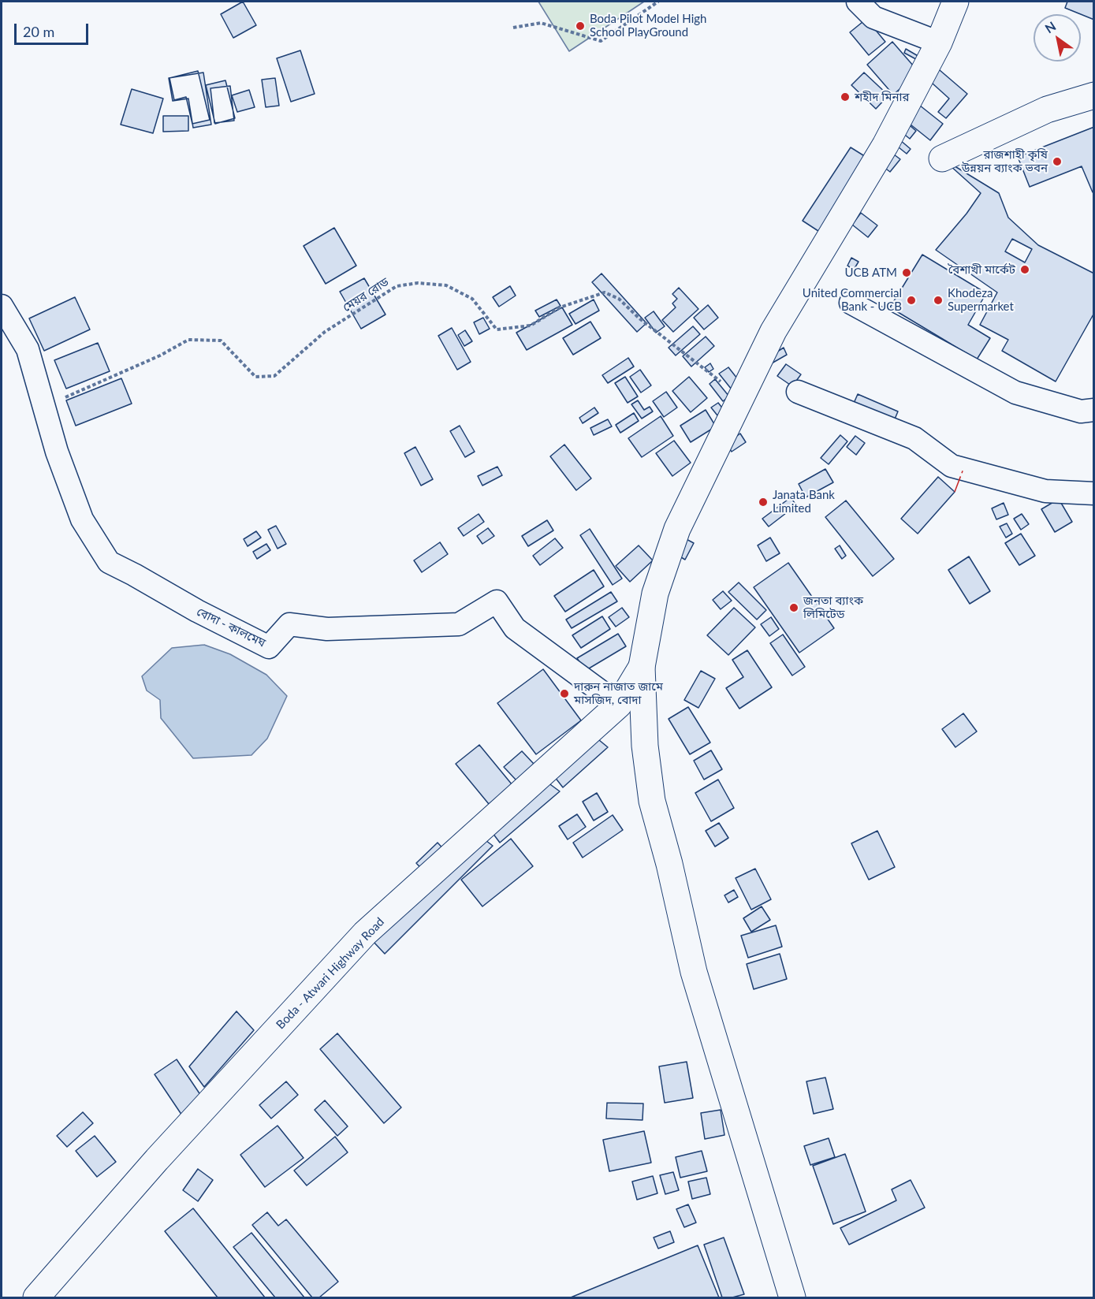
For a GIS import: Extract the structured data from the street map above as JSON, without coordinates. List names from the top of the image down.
{
  "streets": {
    "main road": ["Boda - Atwari Highway Road"],
    "street": ["বোদা - কালমেঘ"],
    "path": ["মেয়র রোড"]
  },
  "crossings": [
    ["মেয়র রোড", "বোদা - কালমেঘ"],
    ["বোদা - কালমেঘ", "Boda - Atwari Highway Road"]
  ],
  "places": [
    "Boda Pilot Model High School PlayGround",
    "শহীদ মিনার",
    "রাজশাহী কৃষি উন্নয়ন ব্যাংক ভবন",
    "বৈশাখী মার্কেট",
    "UCB ATM",
    "United Commercial Bank - UCB",
    "Khodeza Supermarket",
    "Janata Bank Limited",
    "জনতা ব্যাংক লিমিটেড",
    "দারুন নাজাত জামে মাসজিদ, বোদা"
  ],
  "scale_bar": "20 m",
  "north": "top left"
}
